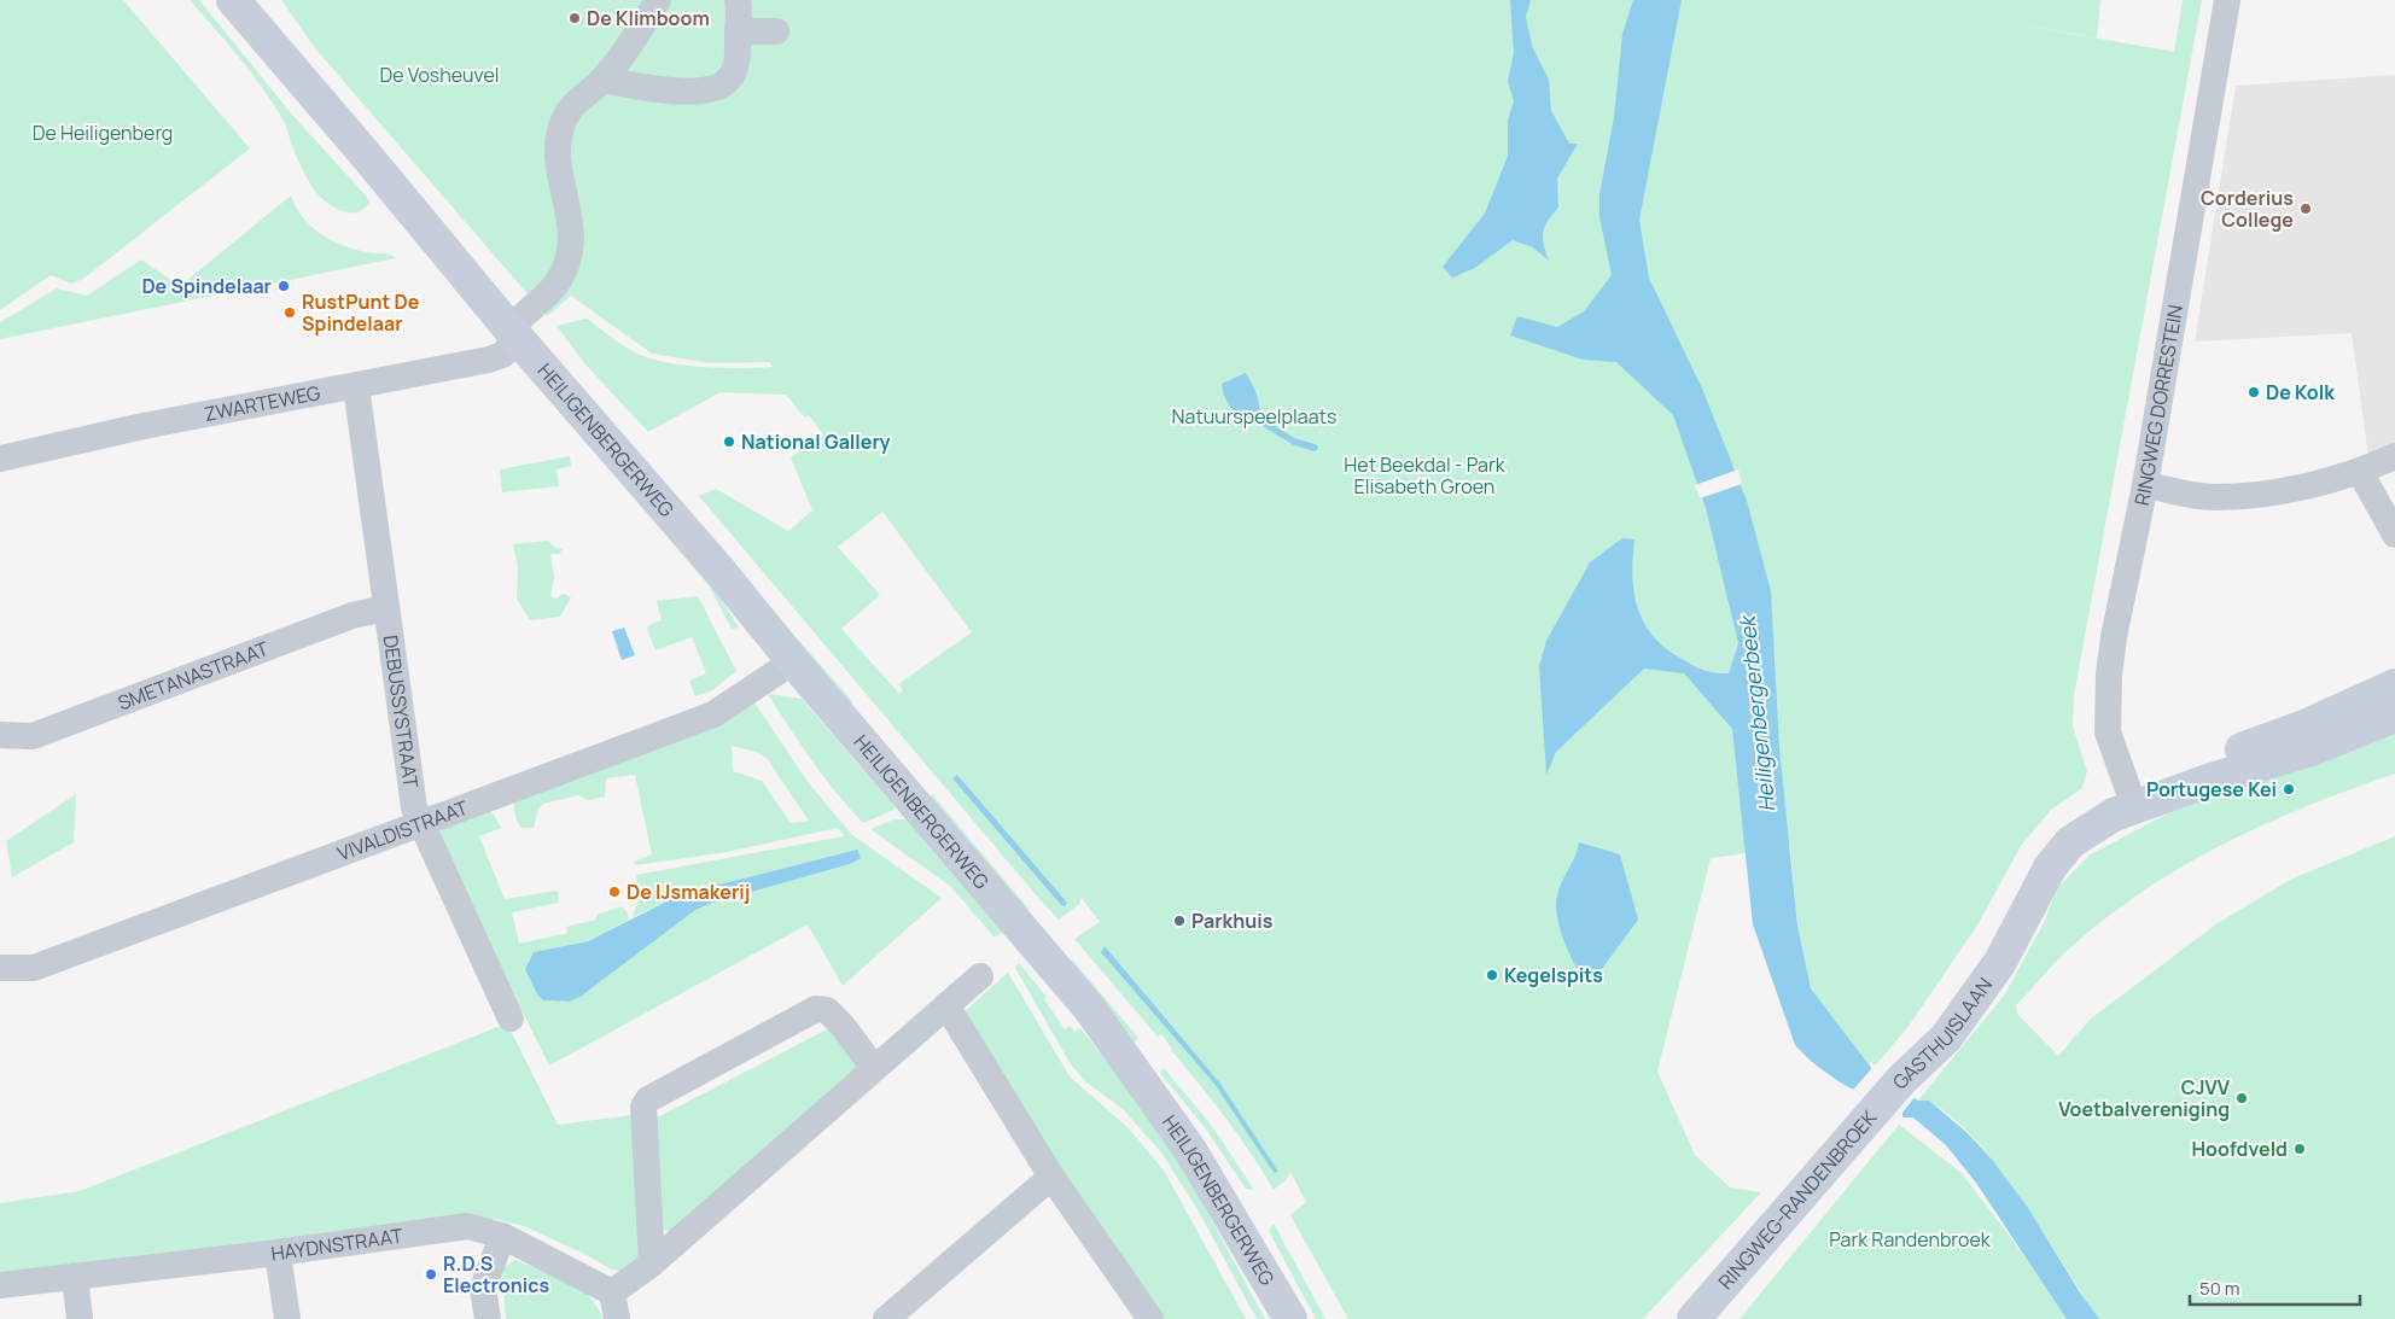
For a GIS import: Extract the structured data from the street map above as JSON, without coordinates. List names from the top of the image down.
{
  "streets": {
    "main road": ["HEILIGENBERGERWEG", "GASTHUISLAAN", "RINGWEG-RANDENBROEK"],
    "street": [
      "ZWARTEWEG",
      "RINGWEG DORRESTEIN",
      "SMETANASTRAAT",
      "DEBUSSYSTRAAT",
      "VIVALDISTRAAT",
      "HAYDNSTRAAT"
    ]
  },
  "crossings": [
    ["ZWARTEWEG", "HEILIGENBERGERWEG"],
    ["ZWARTEWEG", "DEBUSSYSTRAAT"],
    ["RINGWEG DORRESTEIN", "GASTHUISLAAN"],
    ["HEILIGENBERGERWEG", "VIVALDISTRAAT"],
    ["SMETANASTRAAT", "DEBUSSYSTRAAT"],
    ["DEBUSSYSTRAAT", "VIVALDISTRAAT"],
    ["GASTHUISLAAN", "RINGWEG-RANDENBROEK"]
  ],
  "water": ["Heiligenbergerbeek"],
  "parks": [
    "De Vosheuvel",
    "De Heiligenberg",
    "Natuurspeelplaats",
    "Het Beekdal - Park Elisabeth Groen",
    "Park Randenbroek"
  ],
  "places": [
    "De Klimboom",
    "Corderius College",
    "De Spindelaar",
    "RustPunt De Spindelaar",
    "De Kolk",
    "National Gallery",
    "Portugese Kei",
    "De IJsmakerij",
    "Parkhuis",
    "Kegelspits",
    "CJVV Voetbalvereniging",
    "Hoofdveld",
    "R.D.S Electronics"
  ],
  "scale_bar": "50 m"
}
